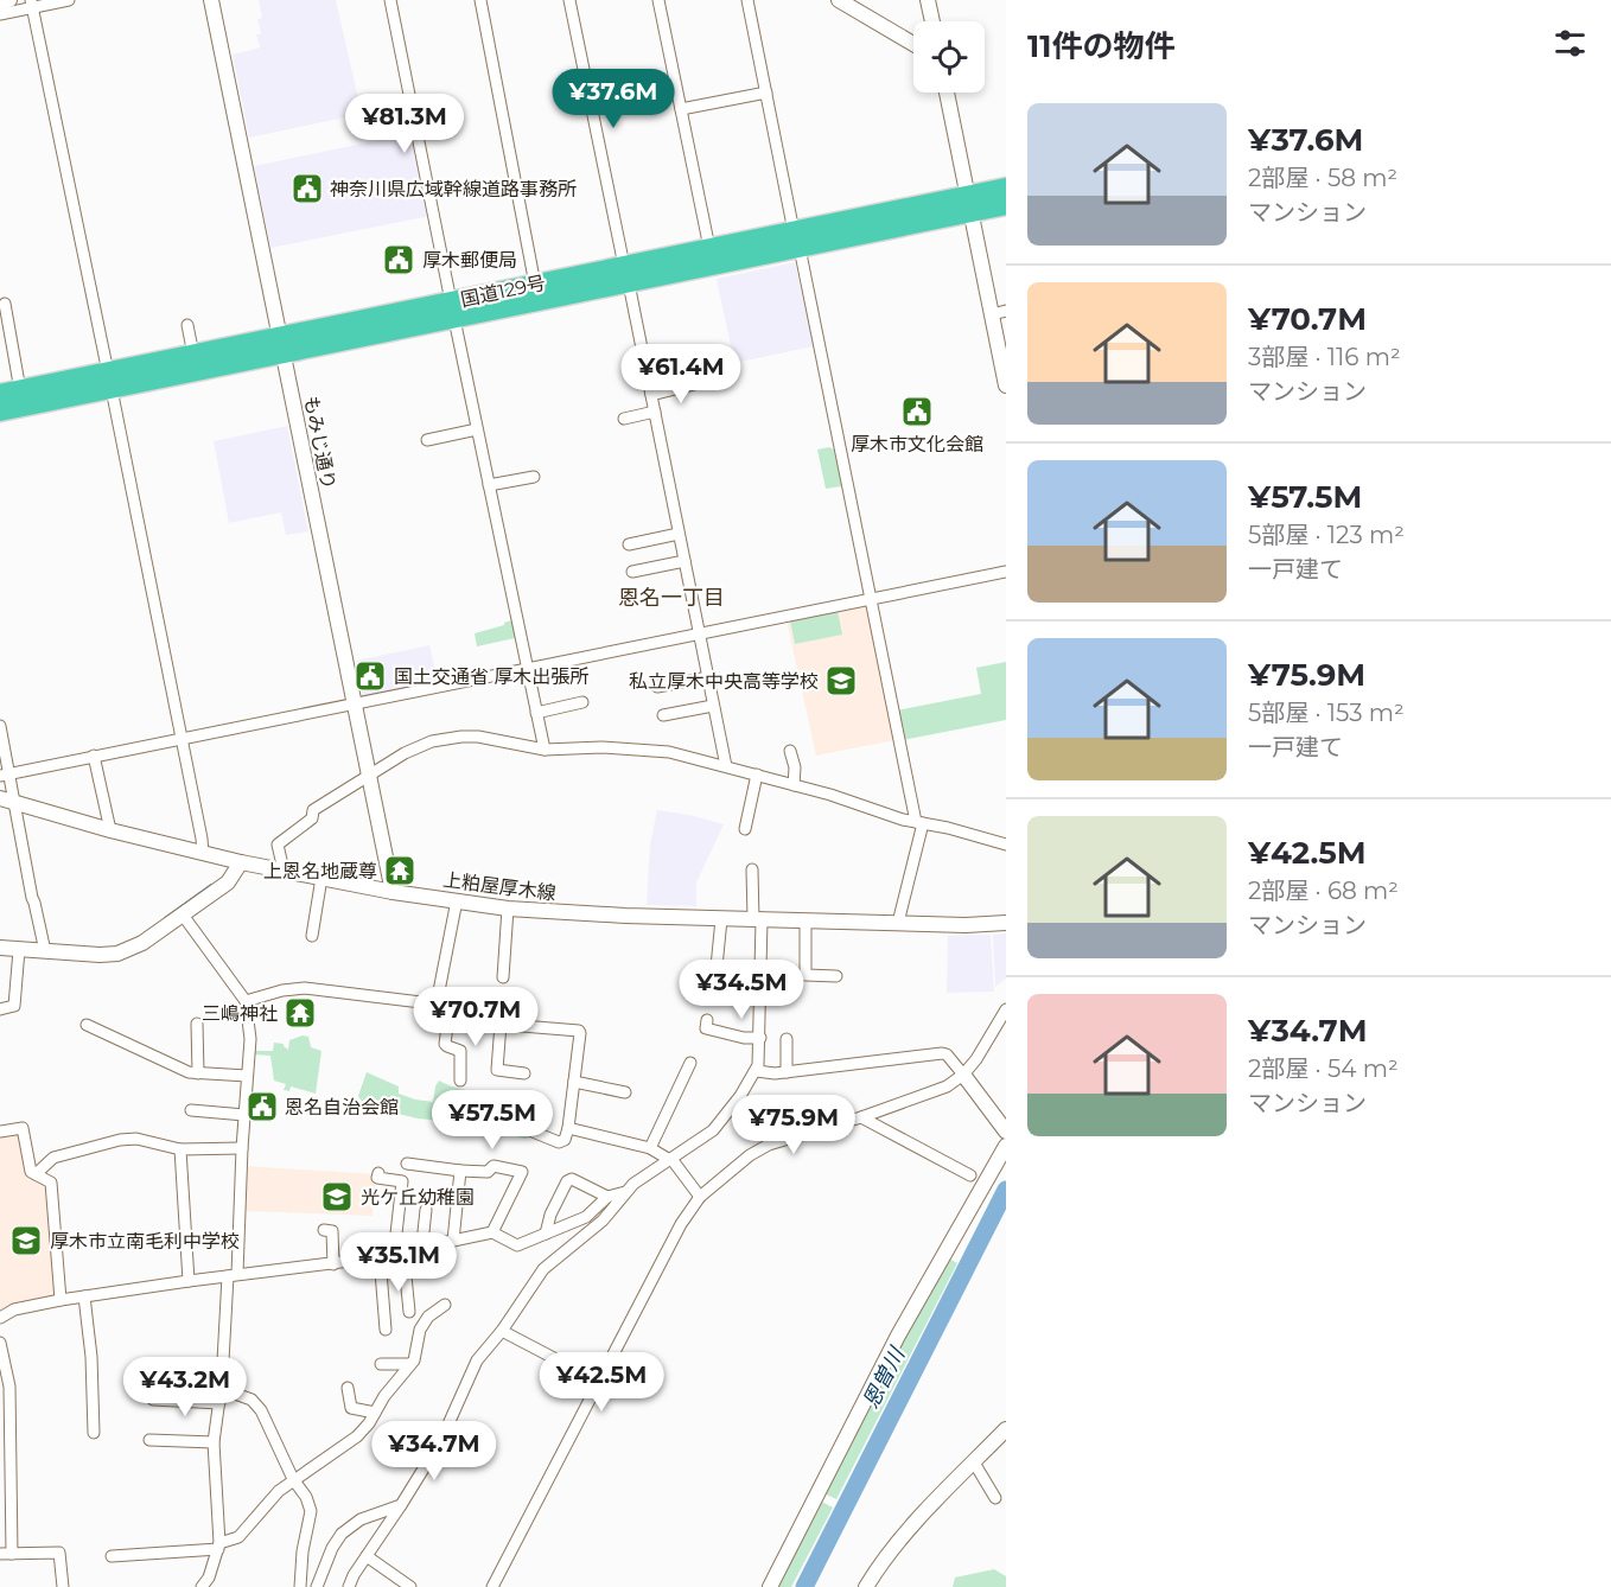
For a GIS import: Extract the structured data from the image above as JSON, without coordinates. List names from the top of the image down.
{
  "streets": {
    "highway": ["国道129号"],
    "street": ["もみじ通り", "上粕屋厚木線"]
  },
  "crossings": [
    ["国道129号", "もみじ通り"],
    ["もみじ通り", "上粕屋厚木線"]
  ],
  "districts": ["恩名一丁目"],
  "water": ["恩曽川"],
  "places": {
    "public building": [
      "神奈川県広域幹線道路事務所",
      "厚木郵便局",
      "厚木市文化会館",
      "国土交通省 厚木出張所",
      "恩名自治会館"
    ],
    "school or university": ["私立厚木中央高等学校", "光ケ丘幼稚園", "厚木市立南毛利中学校"],
    "temple": ["上恩名地蔵尊", "三嶋神社"]
  },
  "page": {
    "heading": "11件の物件",
    "price": [
      "¥37.6M",
      "¥81.3M",
      "¥61.4M",
      "¥34.5M",
      "¥70.7M",
      "¥57.5M",
      "¥75.9M",
      "¥35.1M",
      "¥42.5M",
      "¥43.2M",
      "¥34.7M"
    ],
    "list": [
      {
        "name": "¥37.6M",
        "note": "2部屋 · 58 m² · マンション"
      },
      {
        "name": "¥70.7M",
        "note": "3部屋 · 116 m² · マンション"
      },
      {
        "name": "¥57.5M",
        "note": "5部屋 · 123 m² · 一戸建て"
      },
      {
        "name": "¥75.9M",
        "note": "5部屋 · 153 m² · 一戸建て"
      },
      {
        "name": "¥42.5M",
        "note": "2部屋 · 68 m² · マンション"
      },
      {
        "name": "¥34.7M",
        "note": "2部屋 · 54 m² · マンション"
      }
    ]
  }
}
